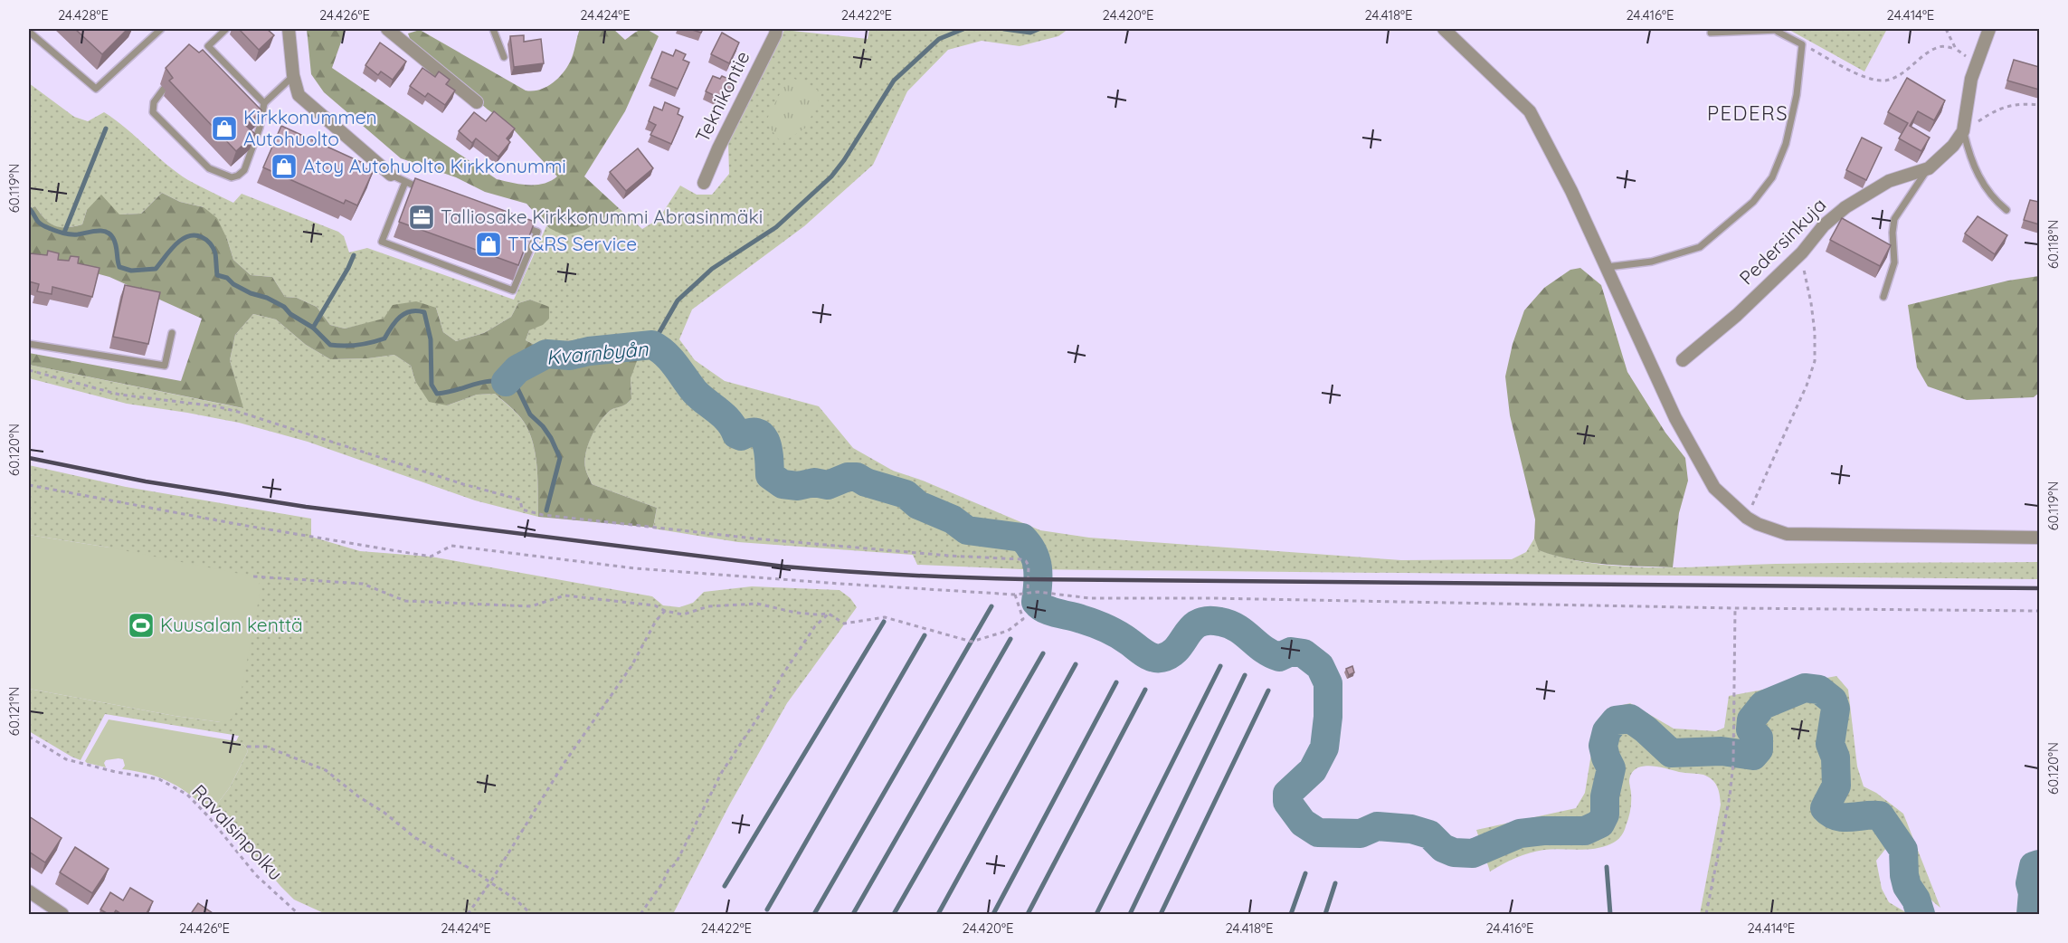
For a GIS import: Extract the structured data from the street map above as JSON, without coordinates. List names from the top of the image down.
{
  "streets": {
    "street": ["Teknikontie", "Pedersinkuja"],
    "path": ["Ravalsinpolku"]
  },
  "districts": ["PEDERS"],
  "water": ["Kvarnbyån"],
  "places": {
    "shop": ["Kirkkonummen Autohuolto", "Atoy Autohuolto Kirkkonummi", "TT&RS Service"],
    "office": ["Talliosake Kirkkonummi Abrasinmäki"],
    "sports": ["Kuusalan kenttä"]
  },
  "coordinates": [
    "24.428°E",
    "24.426°E",
    "24.424°E",
    "24.422°E",
    "24.420°E",
    "24.418°E",
    "24.416°E",
    "24.414°E",
    "60.119°N",
    "60.118°N",
    "60.120°N",
    "60.121°N"
  ]
}
